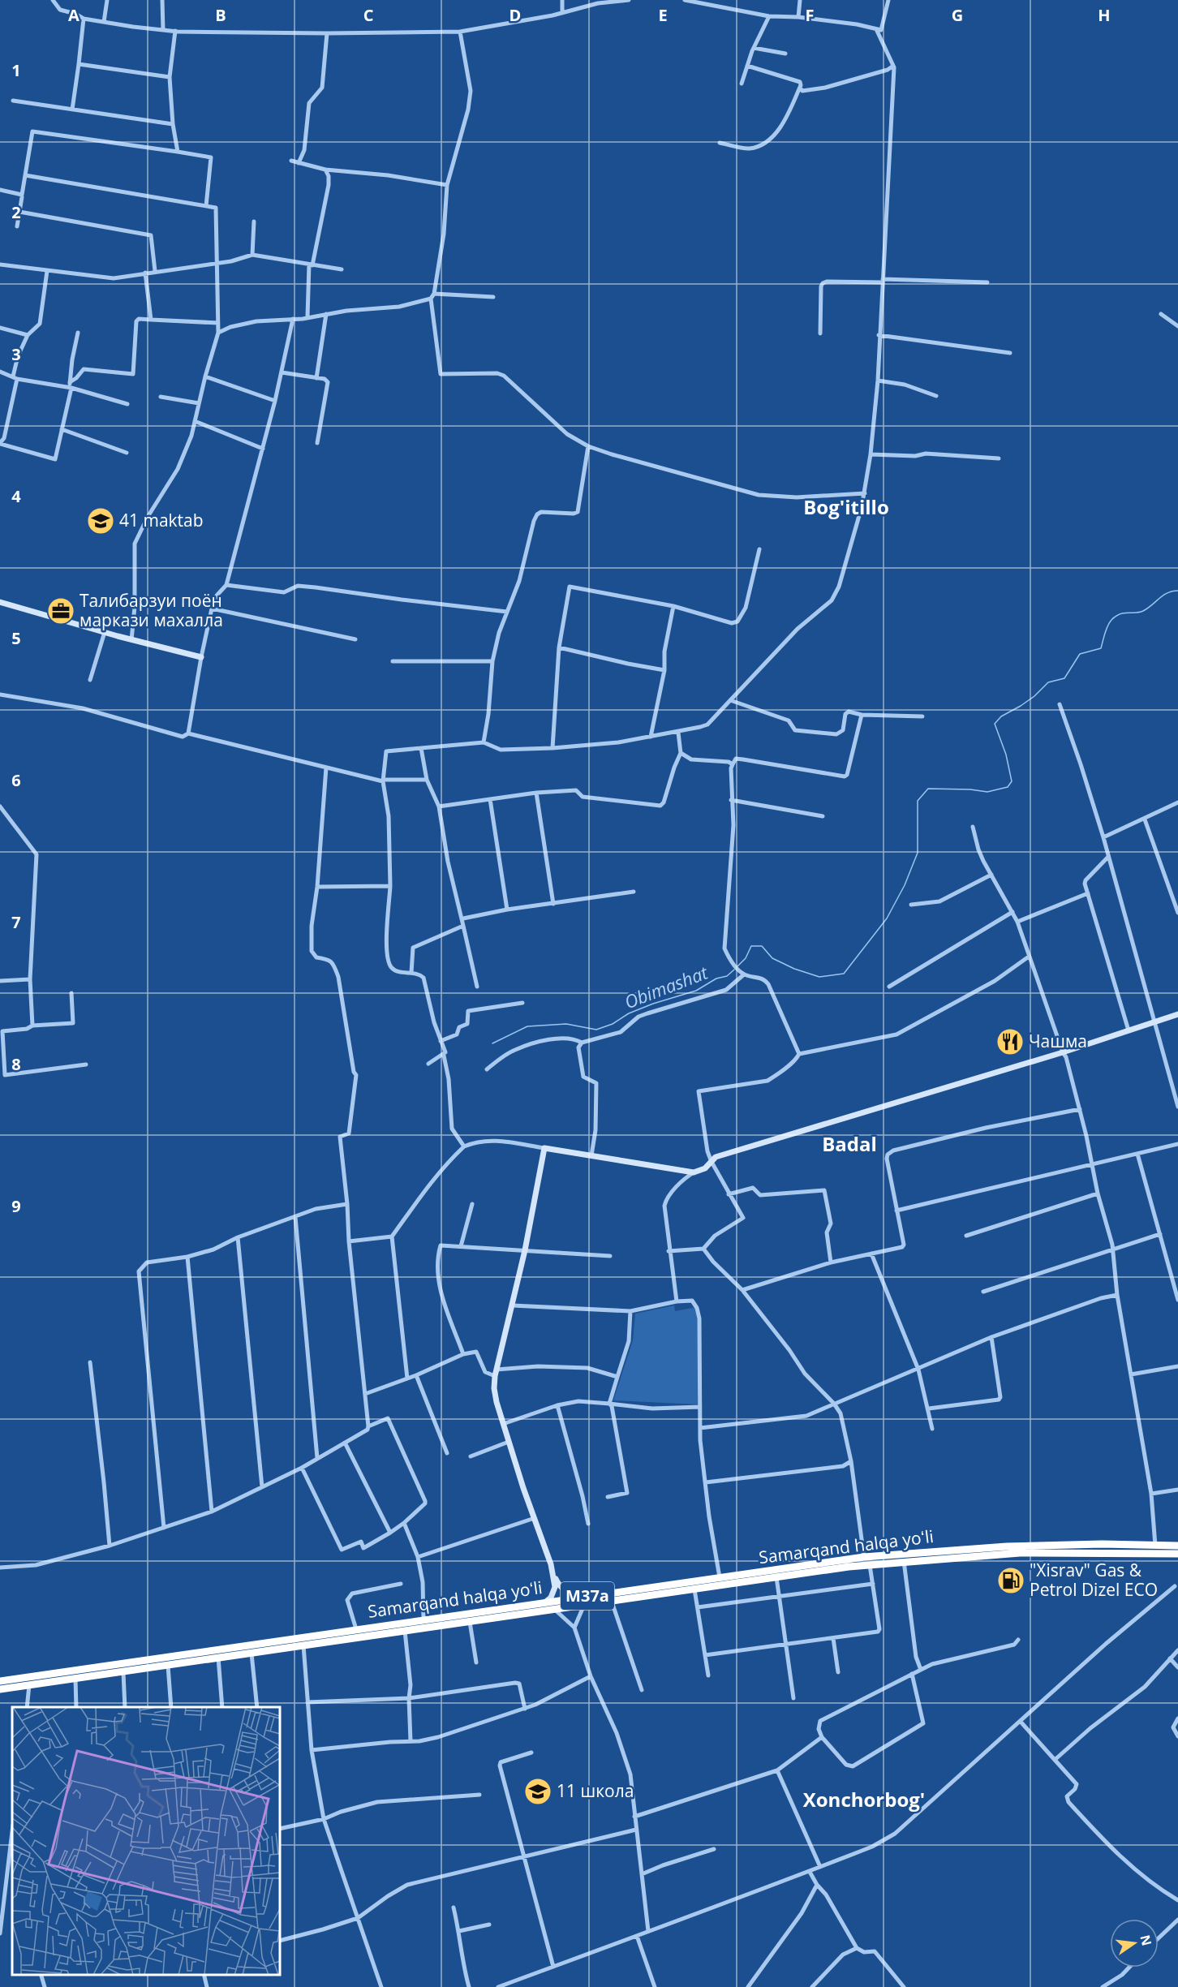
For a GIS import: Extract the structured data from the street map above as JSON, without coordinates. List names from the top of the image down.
{
  "streets": {
    "highway": ["Samarqand halqa yoʻli", "M37a"]
  },
  "districts": ["Bog'itillo", "Badal", "Xonchorbog'"],
  "water": ["Obimashat"],
  "places": {
    "school or university": ["41 maktab", "11 школа"],
    "office": ["Талибарзуи поён маркази махалла"],
    "restaurant": ["Чашма"],
    "fuel station": ["\"Xisrav\" Gas & Petrol Dizel ECO"]
  },
  "north": "right",
  "grid": {
    "columns": [
      "A",
      "B",
      "C",
      "D",
      "E",
      "F",
      "G",
      "H"
    ],
    "rows": [
      "1",
      "2",
      "3",
      "4",
      "5",
      "6",
      "7",
      "8",
      "9"
    ]
  }
}
